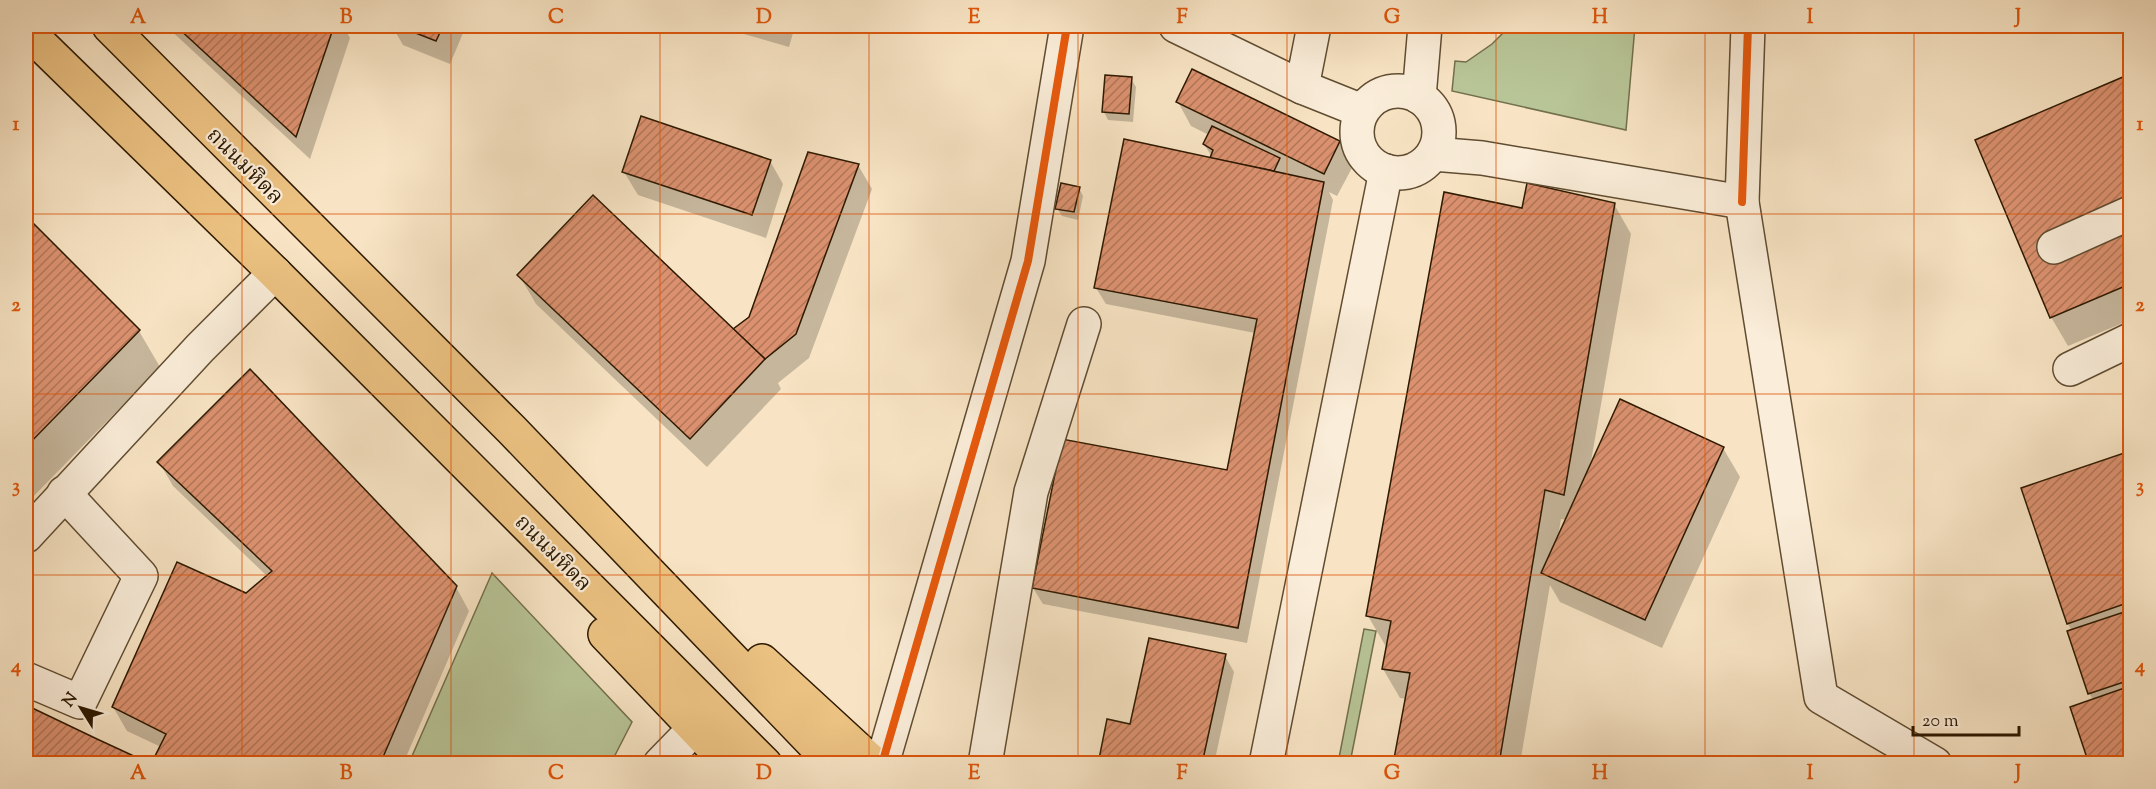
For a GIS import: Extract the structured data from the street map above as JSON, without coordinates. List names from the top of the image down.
{
  "streets": {
    "main road": ["ถนนมหิดล"]
  },
  "scale_bar": "20 m",
  "north": "top left",
  "grid": {
    "columns": [
      "A",
      "B",
      "C",
      "D",
      "E",
      "F",
      "G",
      "H",
      "I",
      "J"
    ],
    "rows": [
      "1",
      "2",
      "3",
      "4"
    ]
  }
}
